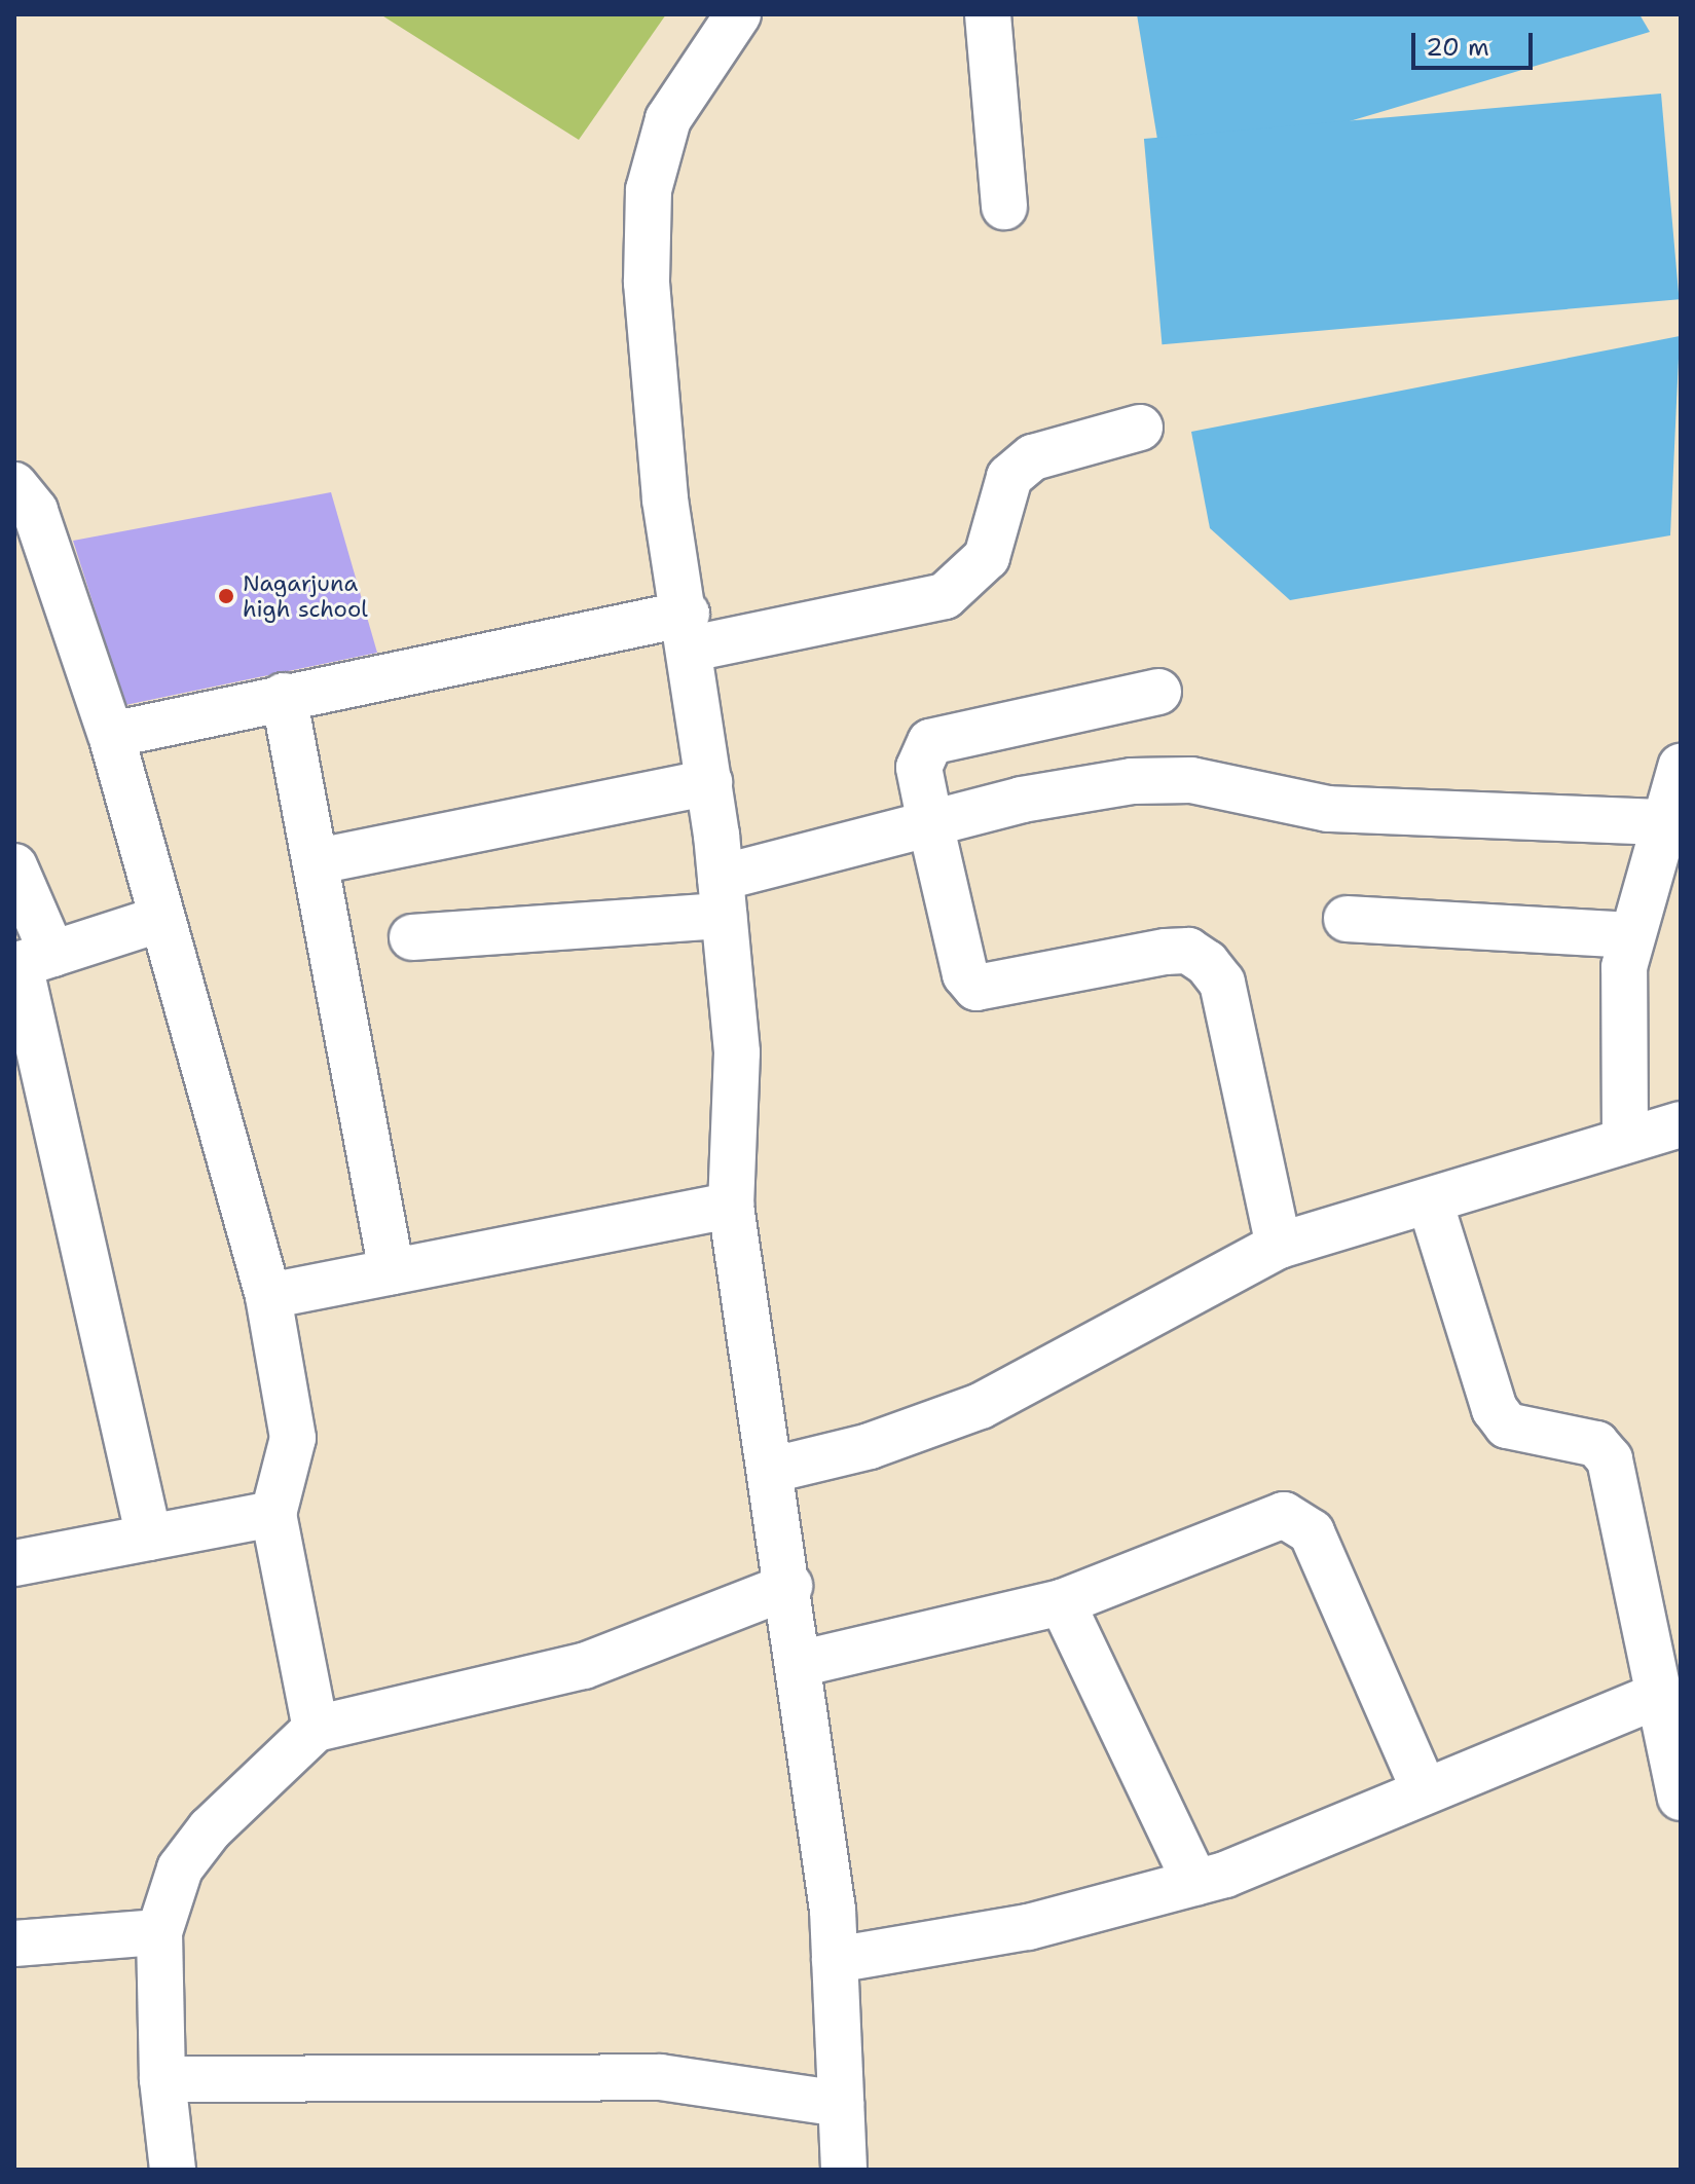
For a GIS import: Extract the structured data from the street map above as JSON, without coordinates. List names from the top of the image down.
{
  "places": ["Nagarjuna high school"],
  "scale_bar": "20 m"
}
